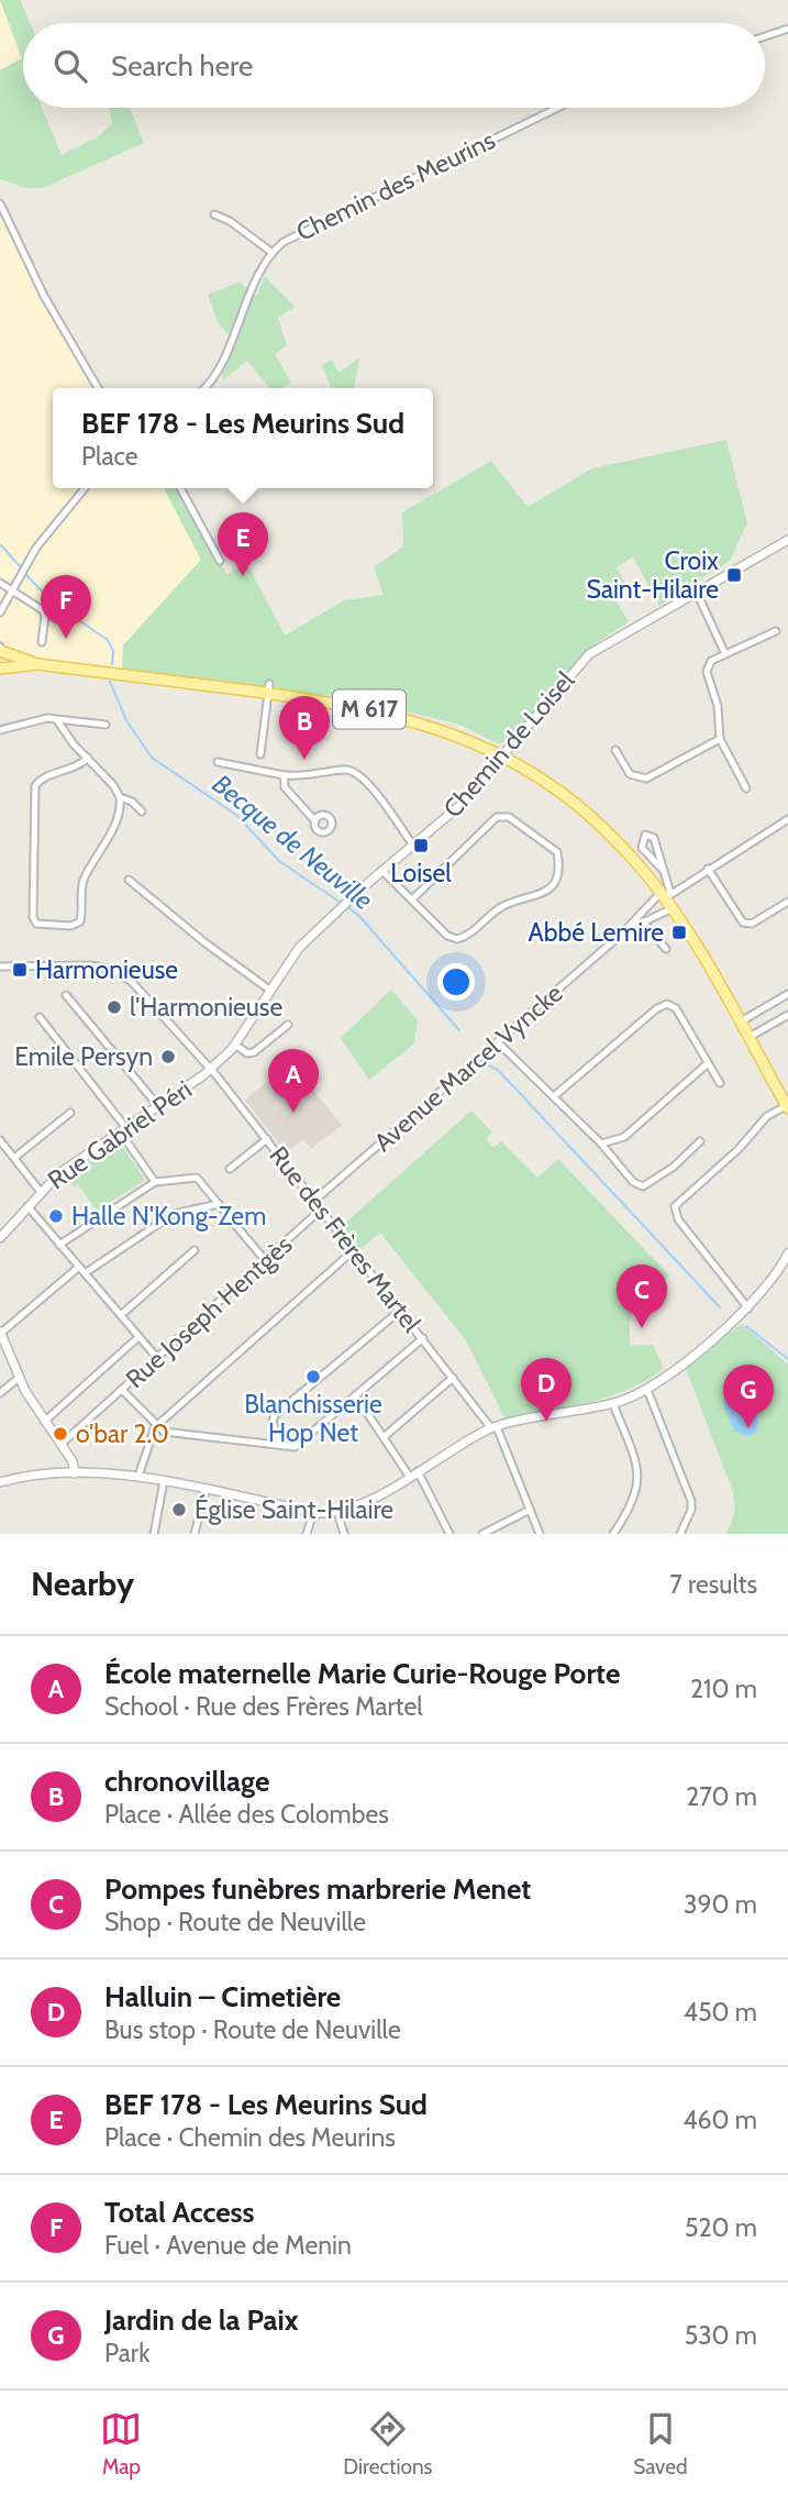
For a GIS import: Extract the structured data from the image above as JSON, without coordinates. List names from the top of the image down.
{
  "streets": {
    "main road": ["M 617"],
    "street": [
      "Chemin des Meurins",
      "Chemin de Loisel",
      "Avenue Marcel Vyncke",
      "Rue Gabriel Péri",
      "Rue des Frères Martel",
      "Rue Joseph Hentgès"
    ]
  },
  "crossings": [
    ["M 617", "Chemin de Loisel"],
    ["M 617", "Avenue Marcel Vyncke"],
    ["Chemin de Loisel", "Rue Gabriel Péri"],
    ["Chemin de Loisel", "Rue des Frères Martel"],
    ["Avenue Marcel Vyncke", "Rue des Frères Martel"],
    ["Rue Gabriel Péri", "Rue des Frères Martel"],
    ["Rue des Frères Martel", "Rue Joseph Hentgès"]
  ],
  "water": ["Becque de Neuville"],
  "places": {
    "transit": [
      "Croix Saint-Hilaire",
      "Loisel",
      "Abbé Lemire",
      "Harmonieuse"
    ],
    "other": [
      "l'Harmonieuse",
      "Emile Persyn",
      "Halle N'Kong-Zem",
      "Blanchisserie Hop Net",
      "o'bar 2.0",
      "Église Saint-Hilaire"
    ]
  },
  "page": {
    "search": "Search here",
    "popup": ["BEF 178 - Les Meurins Sud", "Place"],
    "pins": [
      "E",
      "F",
      "B",
      "A",
      "C",
      "D",
      "G"
    ],
    "heading": ["Nearby", "7 results"],
    "list": [
      {
        "mark": "A",
        "name": "École maternelle Marie Curie-Rouge Porte",
        "note": "School · Rue des Frères Martel",
        "value": "210 m"
      },
      {
        "mark": "B",
        "name": "chronovillage",
        "note": "Place · Allée des Colombes",
        "value": "270 m"
      },
      {
        "mark": "C",
        "name": "Pompes funèbres marbrerie Menet",
        "note": "Shop · Route de Neuville",
        "value": "390 m"
      },
      {
        "mark": "D",
        "name": "Halluin – Cimetière",
        "note": "Bus stop · Route de Neuville",
        "value": "450 m"
      },
      {
        "mark": "E",
        "name": "BEF 178 - Les Meurins Sud",
        "note": "Place · Chemin des Meurins",
        "value": "460 m"
      },
      {
        "mark": "F",
        "name": "Total Access",
        "note": "Fuel · Avenue de Menin",
        "value": "520 m"
      },
      {
        "mark": "G",
        "name": "Jardin de la Paix",
        "note": "Park",
        "value": "530 m"
      }
    ],
    "nav": ["Map", "Directions", "Saved"]
  }
}
